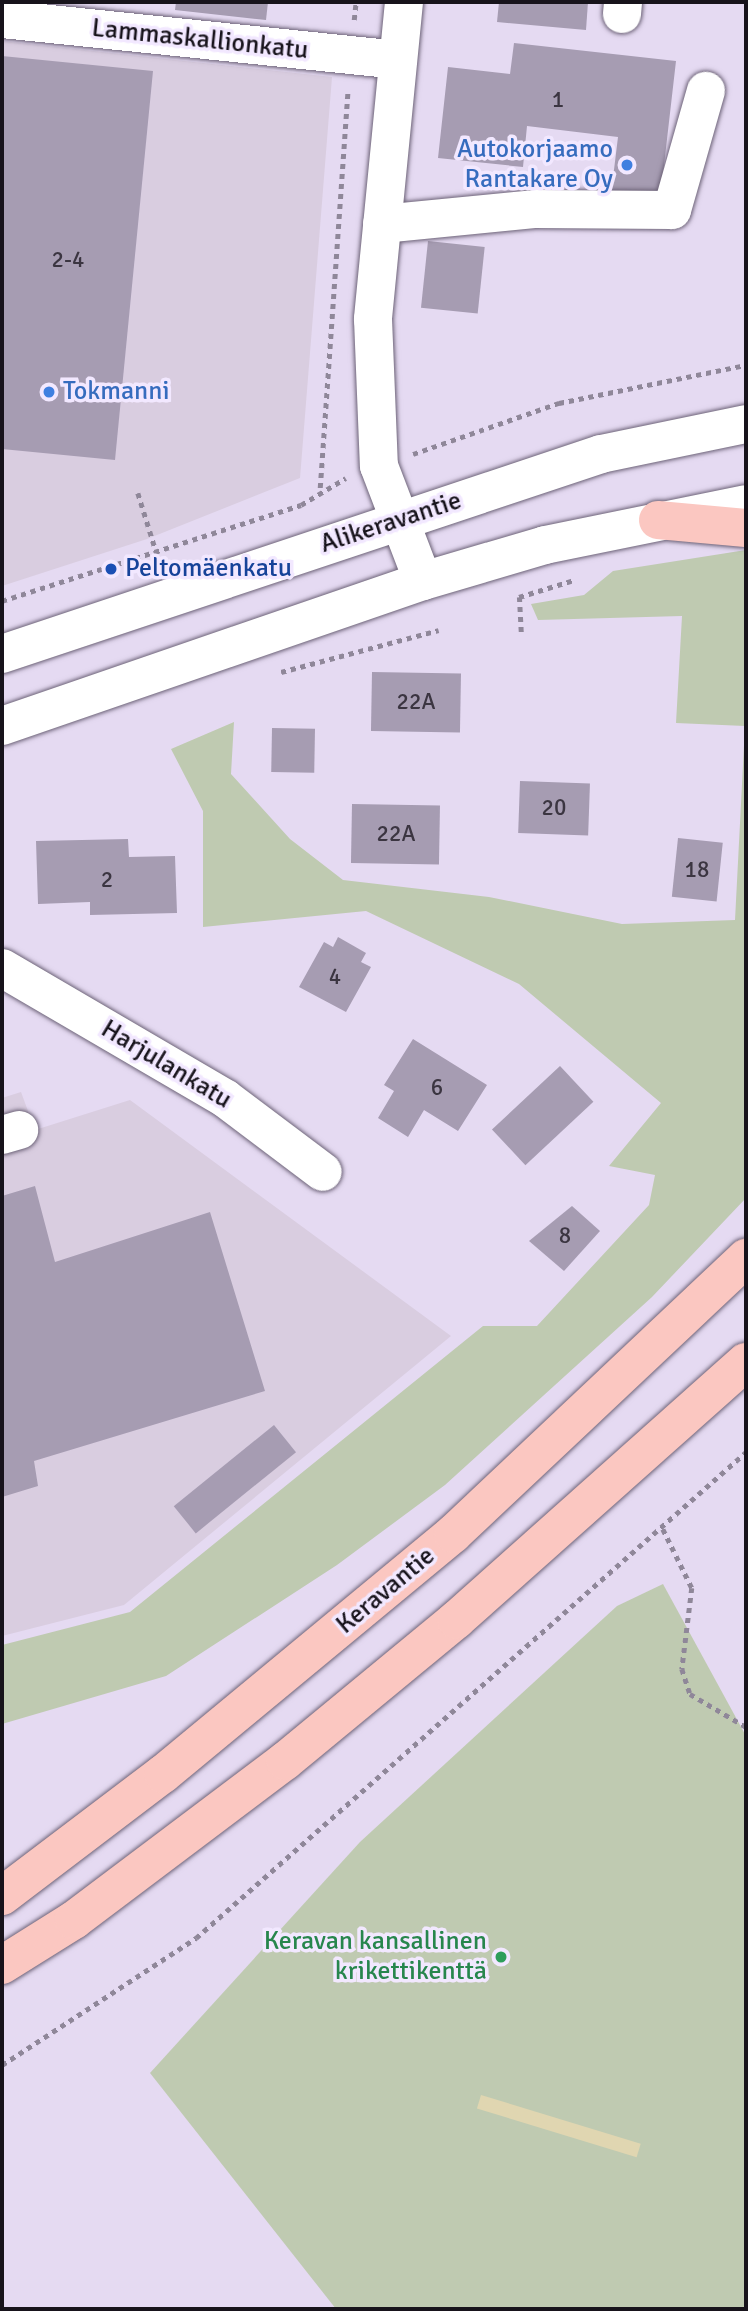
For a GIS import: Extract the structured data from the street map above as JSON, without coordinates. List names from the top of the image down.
{
  "streets": {
    "main road": ["Keravantie"],
    "street": ["Lammaskallionkatu", "Alikeravantie", "Harjulankatu"]
  },
  "places": [
    "Autokorjaamo Rantakare Oy",
    "Tokmanni",
    "Peltomäenkatu",
    "Keravan kansallinen krikettikenttä"
  ],
  "house_numbers": [
    "1",
    "2-4",
    "22A",
    "20",
    "22A",
    "18",
    "2",
    "4",
    "6",
    "8"
  ]
}
